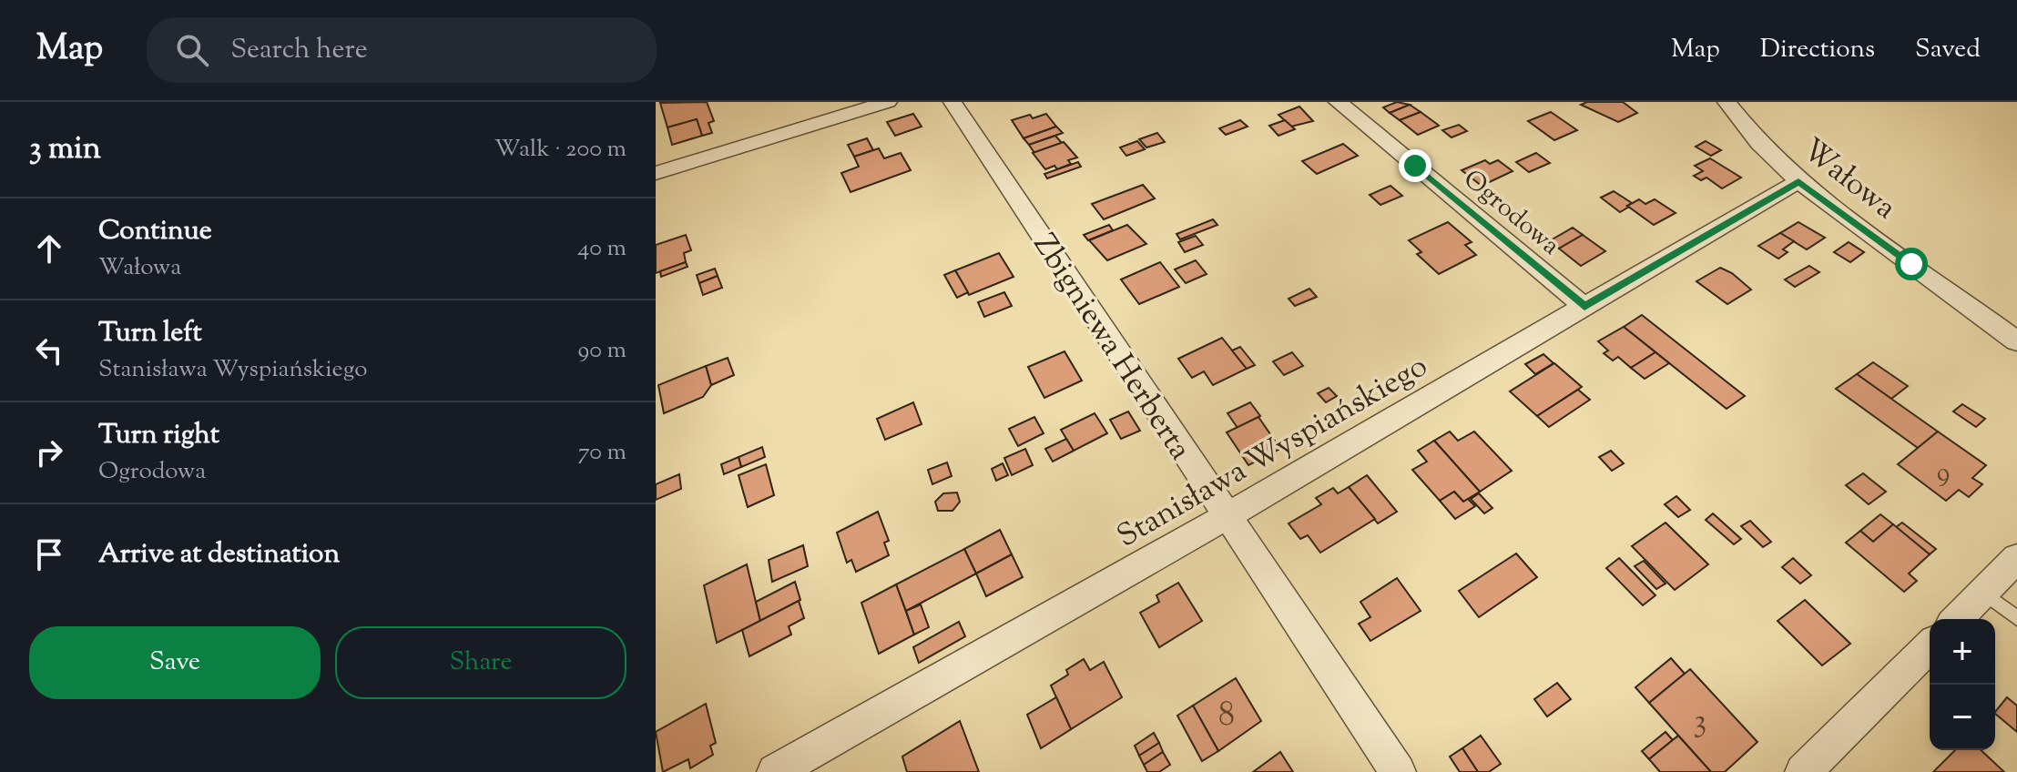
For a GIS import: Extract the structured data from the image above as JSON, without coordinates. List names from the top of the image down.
{
  "streets": {
    "street": [
      "Wałowa",
      "Ogrodowa",
      "Zbigniewa Herberta",
      "Stanisława Wyspiańskiego"
    ]
  },
  "crossings": [
    ["Wałowa", "Stanisława Wyspiańskiego"],
    ["Ogrodowa", "Stanisława Wyspiańskiego"],
    ["Zbigniewa Herberta", "Stanisława Wyspiańskiego"]
  ],
  "house_numbers": ["9", "8", "3"],
  "page": {
    "header": "Map",
    "search": "Search here",
    "nav": ["Map", "Directions", "Saved"],
    "heading": ["3 min", "Walk · 200 m"],
    "list": [
      ["Continue", "Wałowa", "40 m"],
      ["Turn left", "Stanisława Wyspiańskiego", "90 m"],
      ["Turn right", "Ogrodowa", "70 m"],
      "Arrive at destination"
    ],
    "buttons": ["Save", "Share"],
    "map_buttons": ["+", "−"]
  }
}
